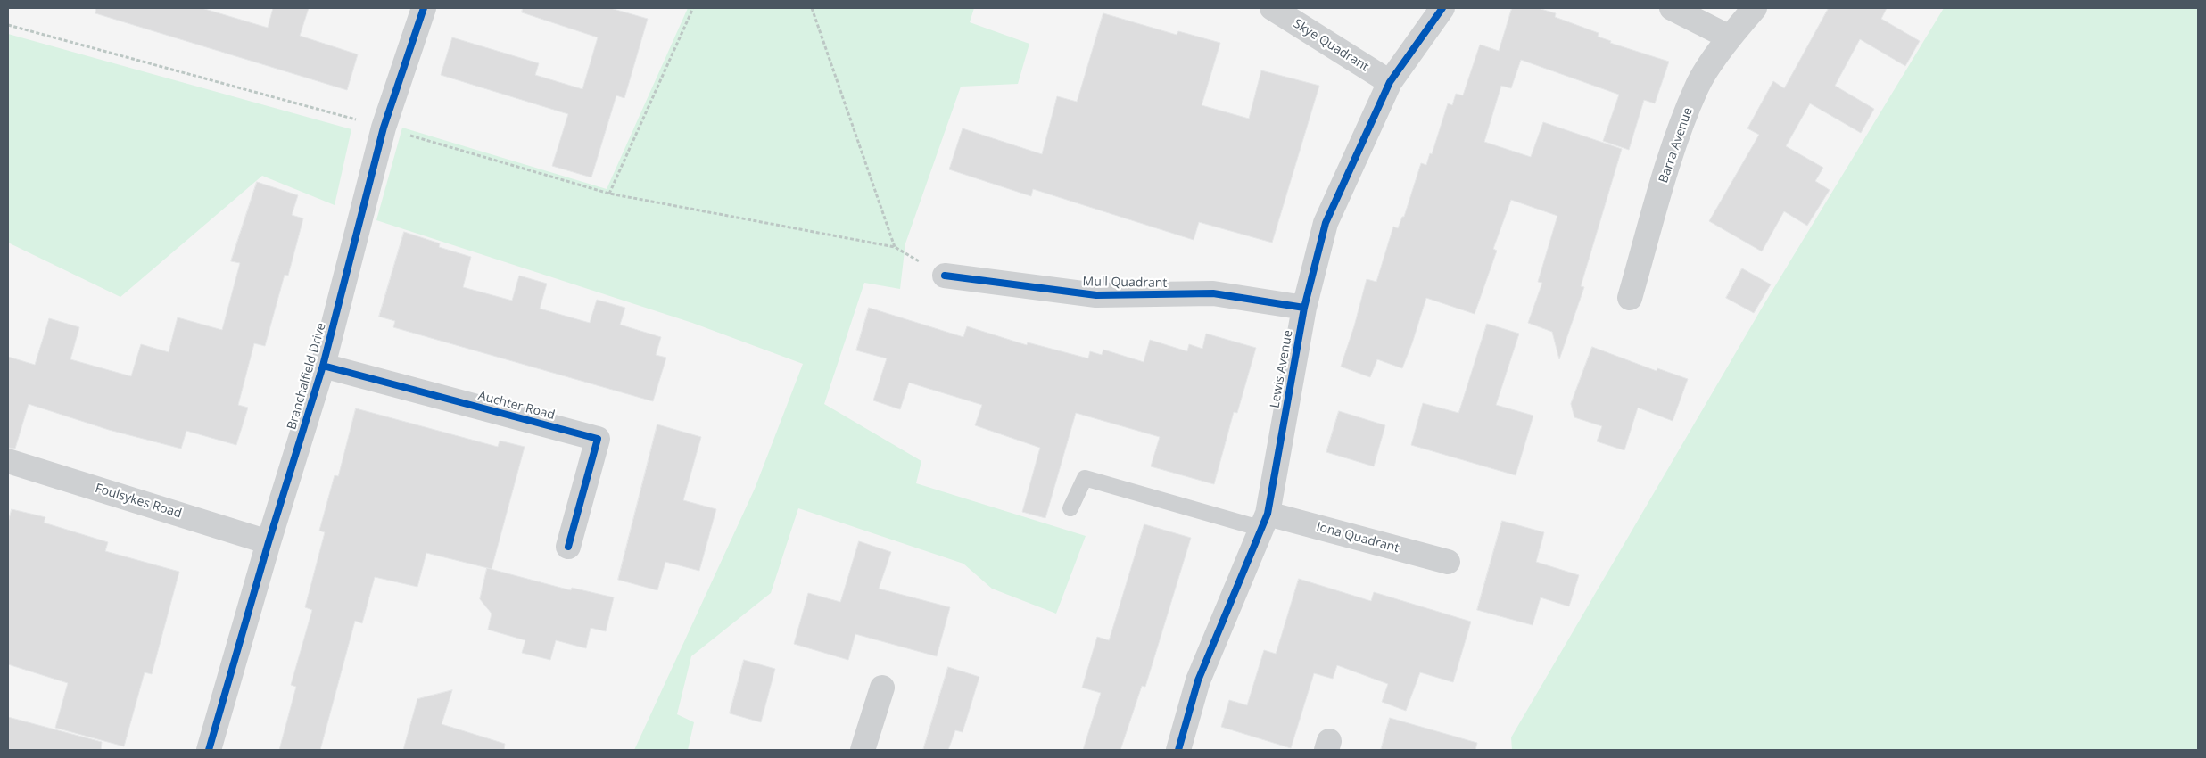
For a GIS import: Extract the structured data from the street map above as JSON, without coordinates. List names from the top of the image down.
{
  "streets": {
    "street": [
      "Skye Quadrant",
      "Barra Avenue",
      "Mull Quadrant",
      "Lewis Avenue",
      "Branchalfield Drive",
      "Auchter Road",
      "Foulsykes Road",
      "Iona Quadrant"
    ]
  },
  "crossings": [
    ["Skye Quadrant", "Lewis Avenue"],
    ["Mull Quadrant", "Lewis Avenue"],
    ["Lewis Avenue", "Iona Quadrant"],
    ["Branchalfield Drive", "Auchter Road"],
    ["Branchalfield Drive", "Foulsykes Road"]
  ]
}
